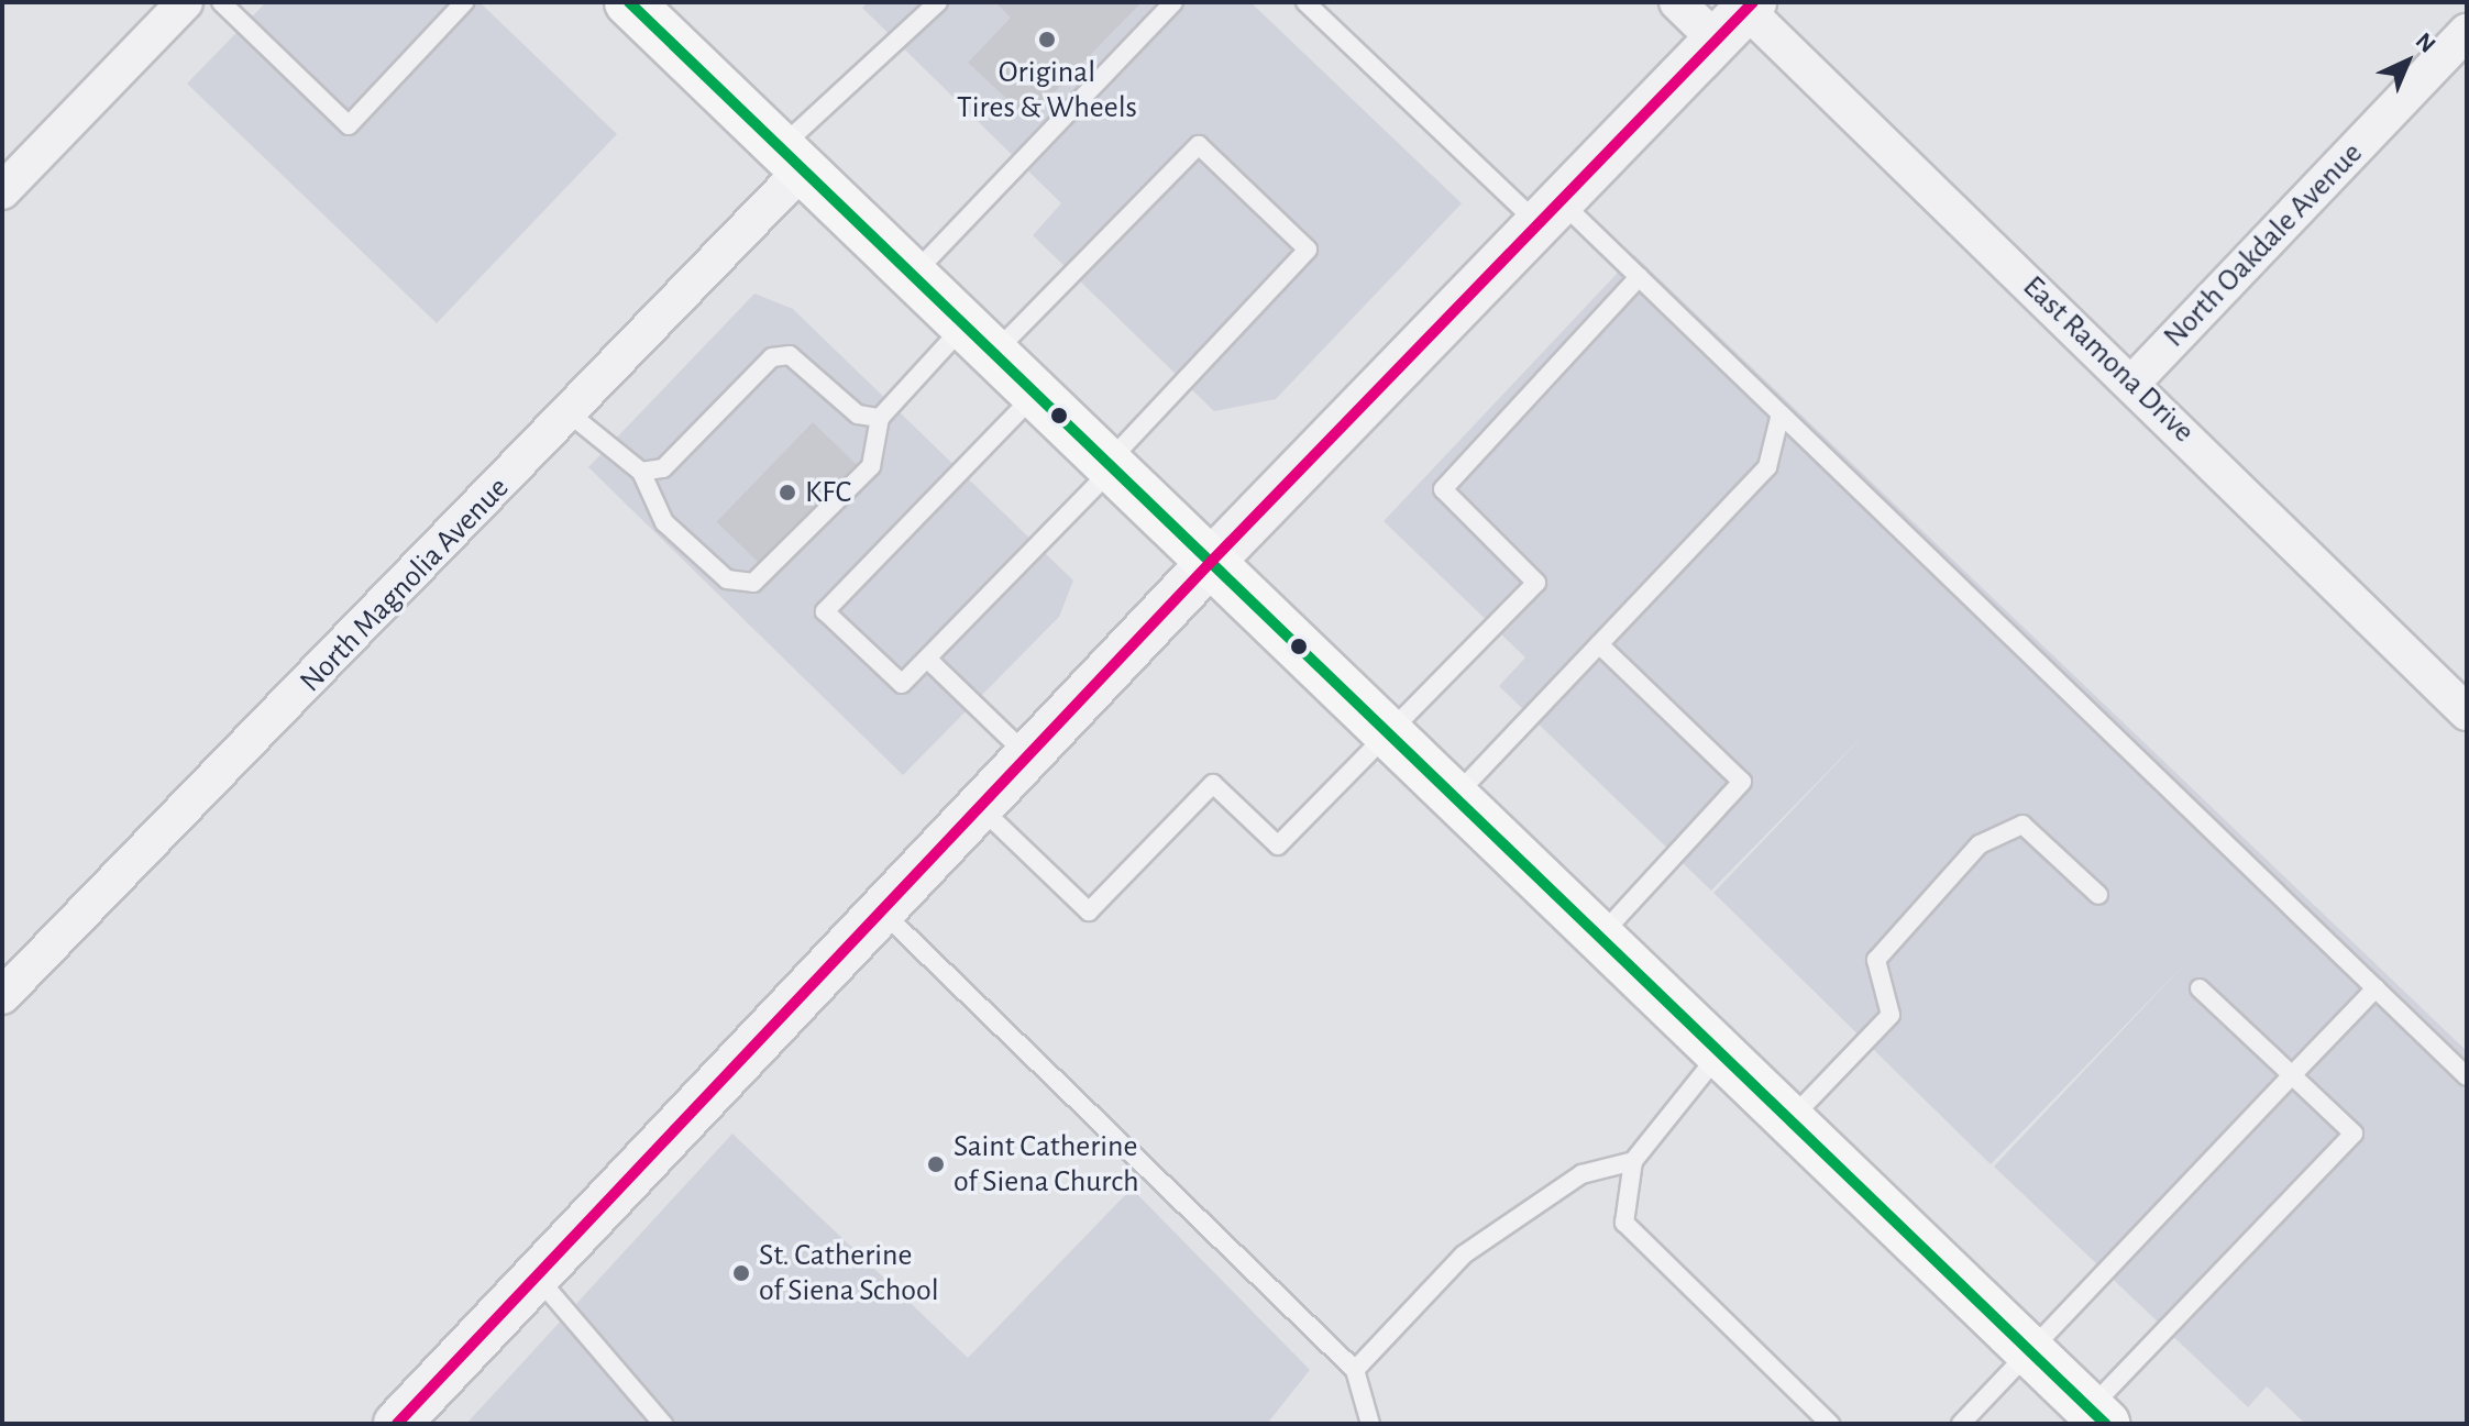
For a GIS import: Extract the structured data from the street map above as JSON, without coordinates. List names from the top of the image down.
{
  "streets": {
    "street": ["North Oakdale Avenue", "East Ramona Drive", "North Magnolia Avenue"]
  },
  "crossings": [
    ["North Oakdale Avenue", "East Ramona Drive"]
  ],
  "places": [
    "Original Tires & Wheels",
    "KFC",
    "Saint Catherine of Siena Church",
    "St. Catherine of Siena School"
  ],
  "north": "top right"
}
